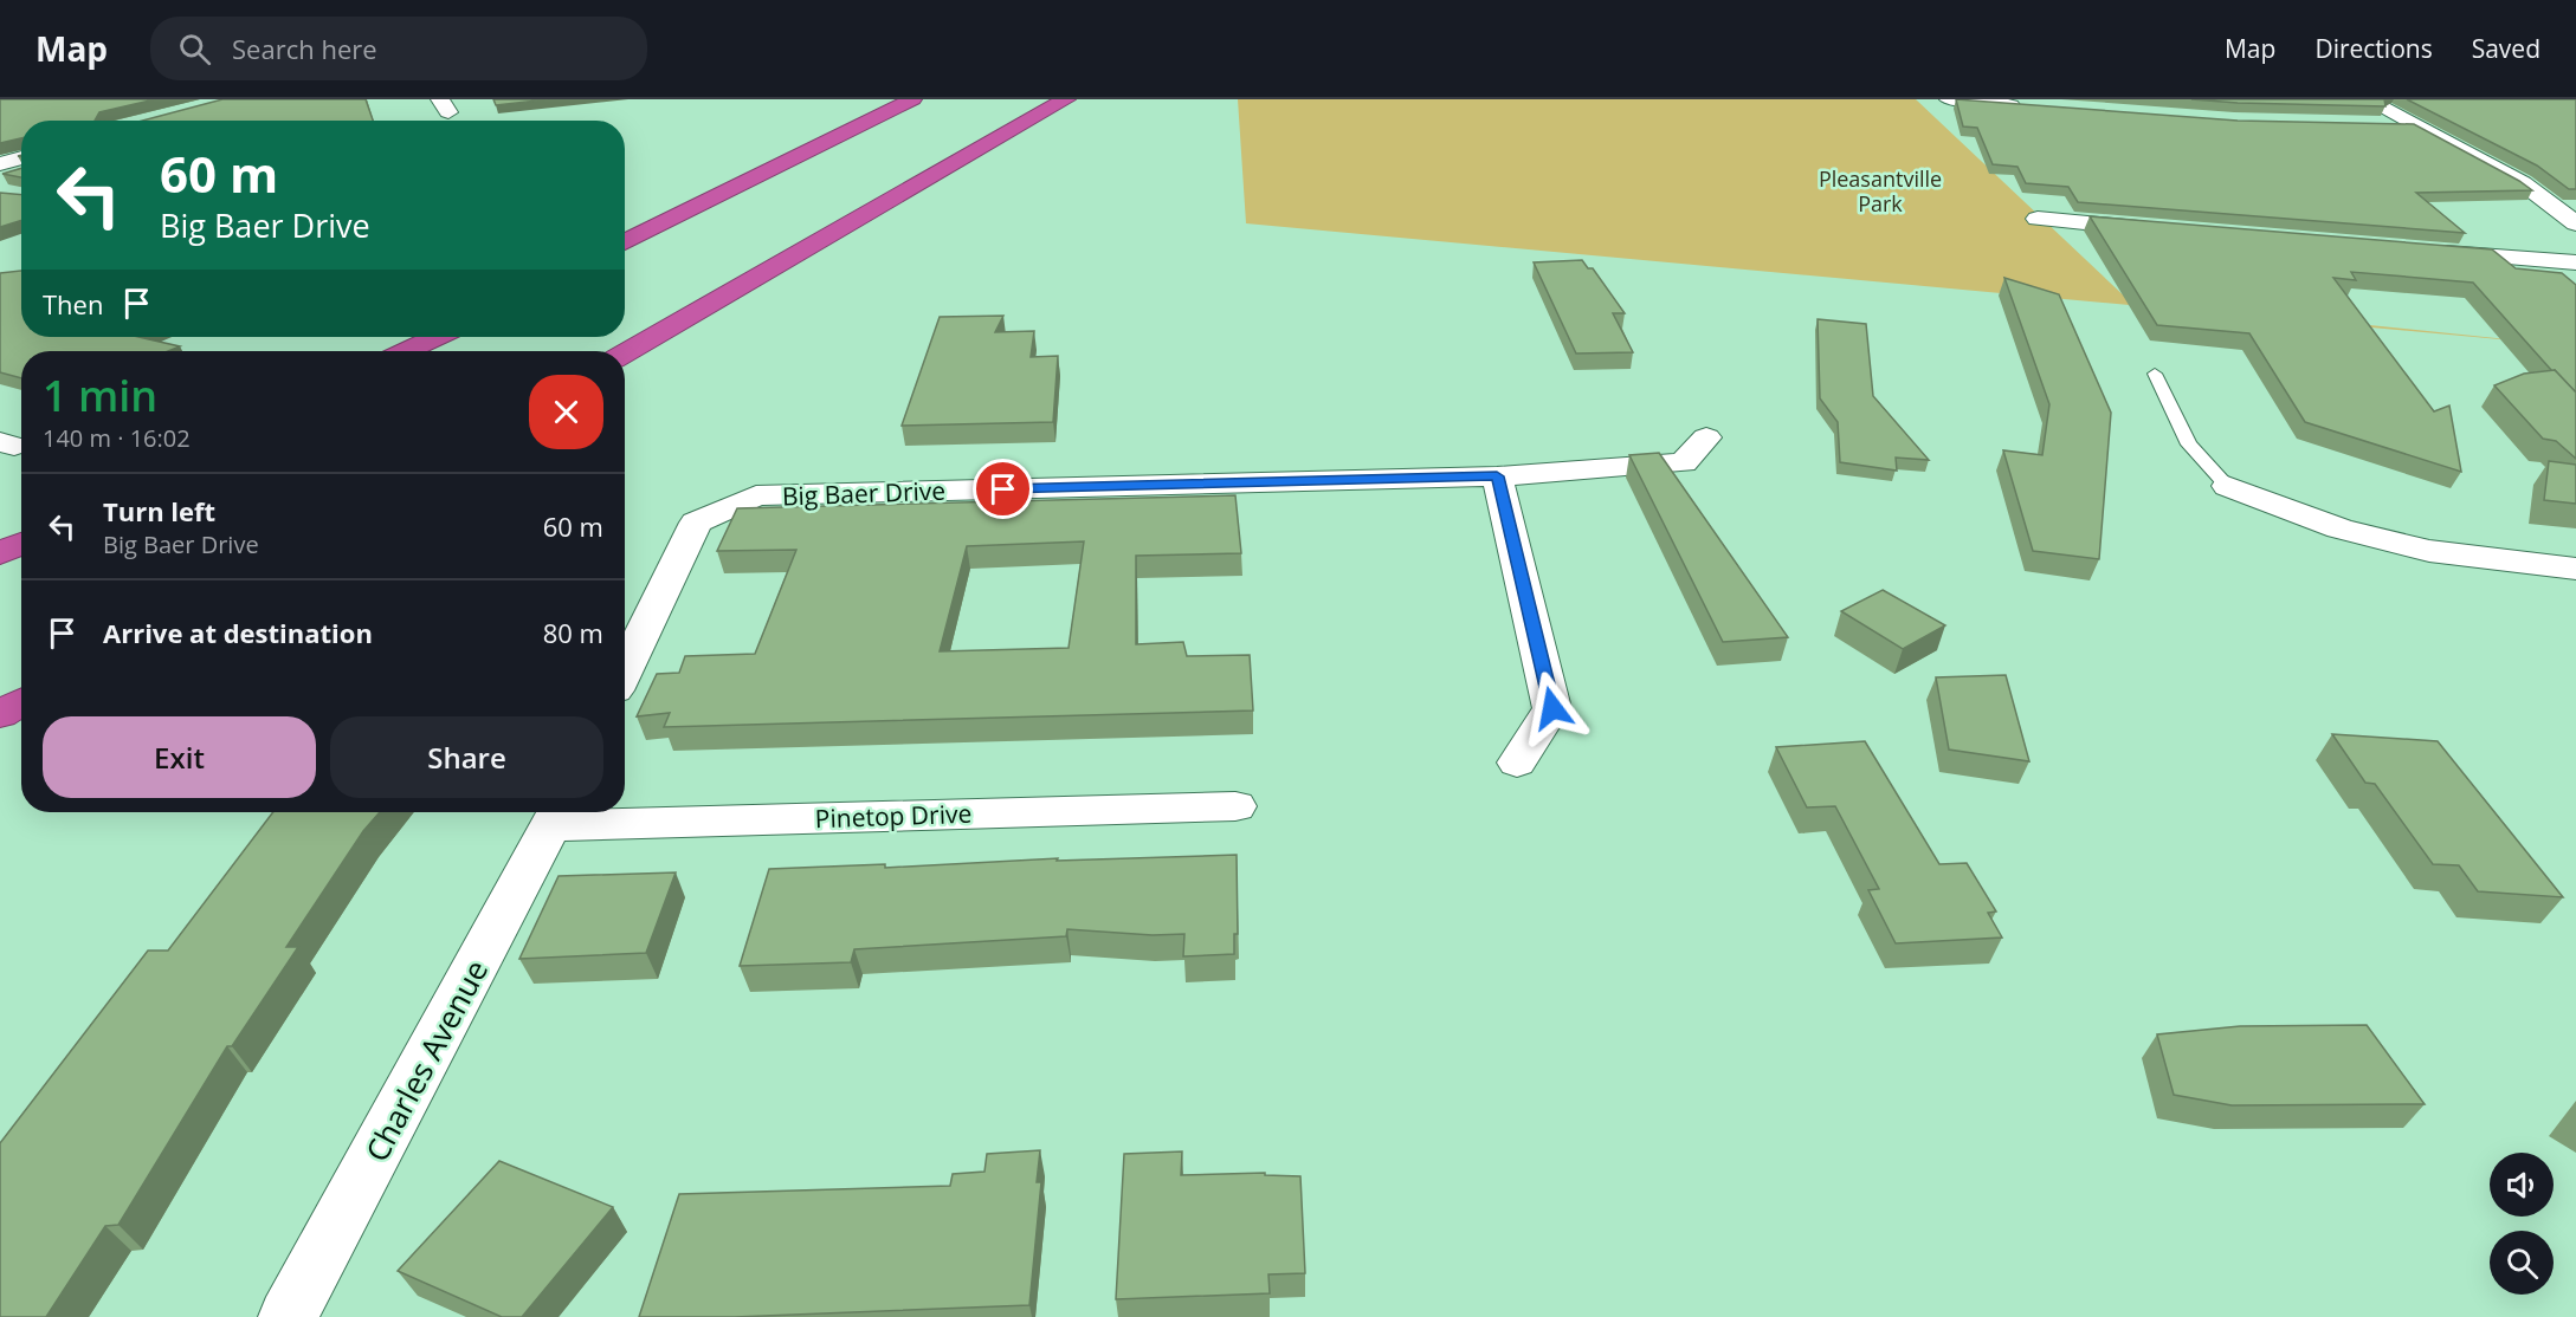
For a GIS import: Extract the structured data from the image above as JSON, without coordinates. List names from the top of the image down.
{
  "streets": {
    "street": ["Big Baer Drive", "Pinetop Drive", "Charles Avenue"]
  },
  "crossings": [
    ["Pinetop Drive", "Charles Avenue"]
  ],
  "parks": ["Pleasantville Park"],
  "page": {
    "header": "Map",
    "search": "Search here",
    "nav": ["Map", "Directions", "Saved"],
    "turn": ["60 m", "Big Baer Drive"],
    "then": "Then",
    "heading": ["1 min", "140 m · 16:02"],
    "list": [
      {
        "name": "Turn left",
        "note": "Big Baer Drive",
        "value": "60 m"
      },
      {
        "name": "Arrive at destination",
        "value": "80 m"
      }
    ],
    "buttons": ["Exit", "Share"]
  }
}
